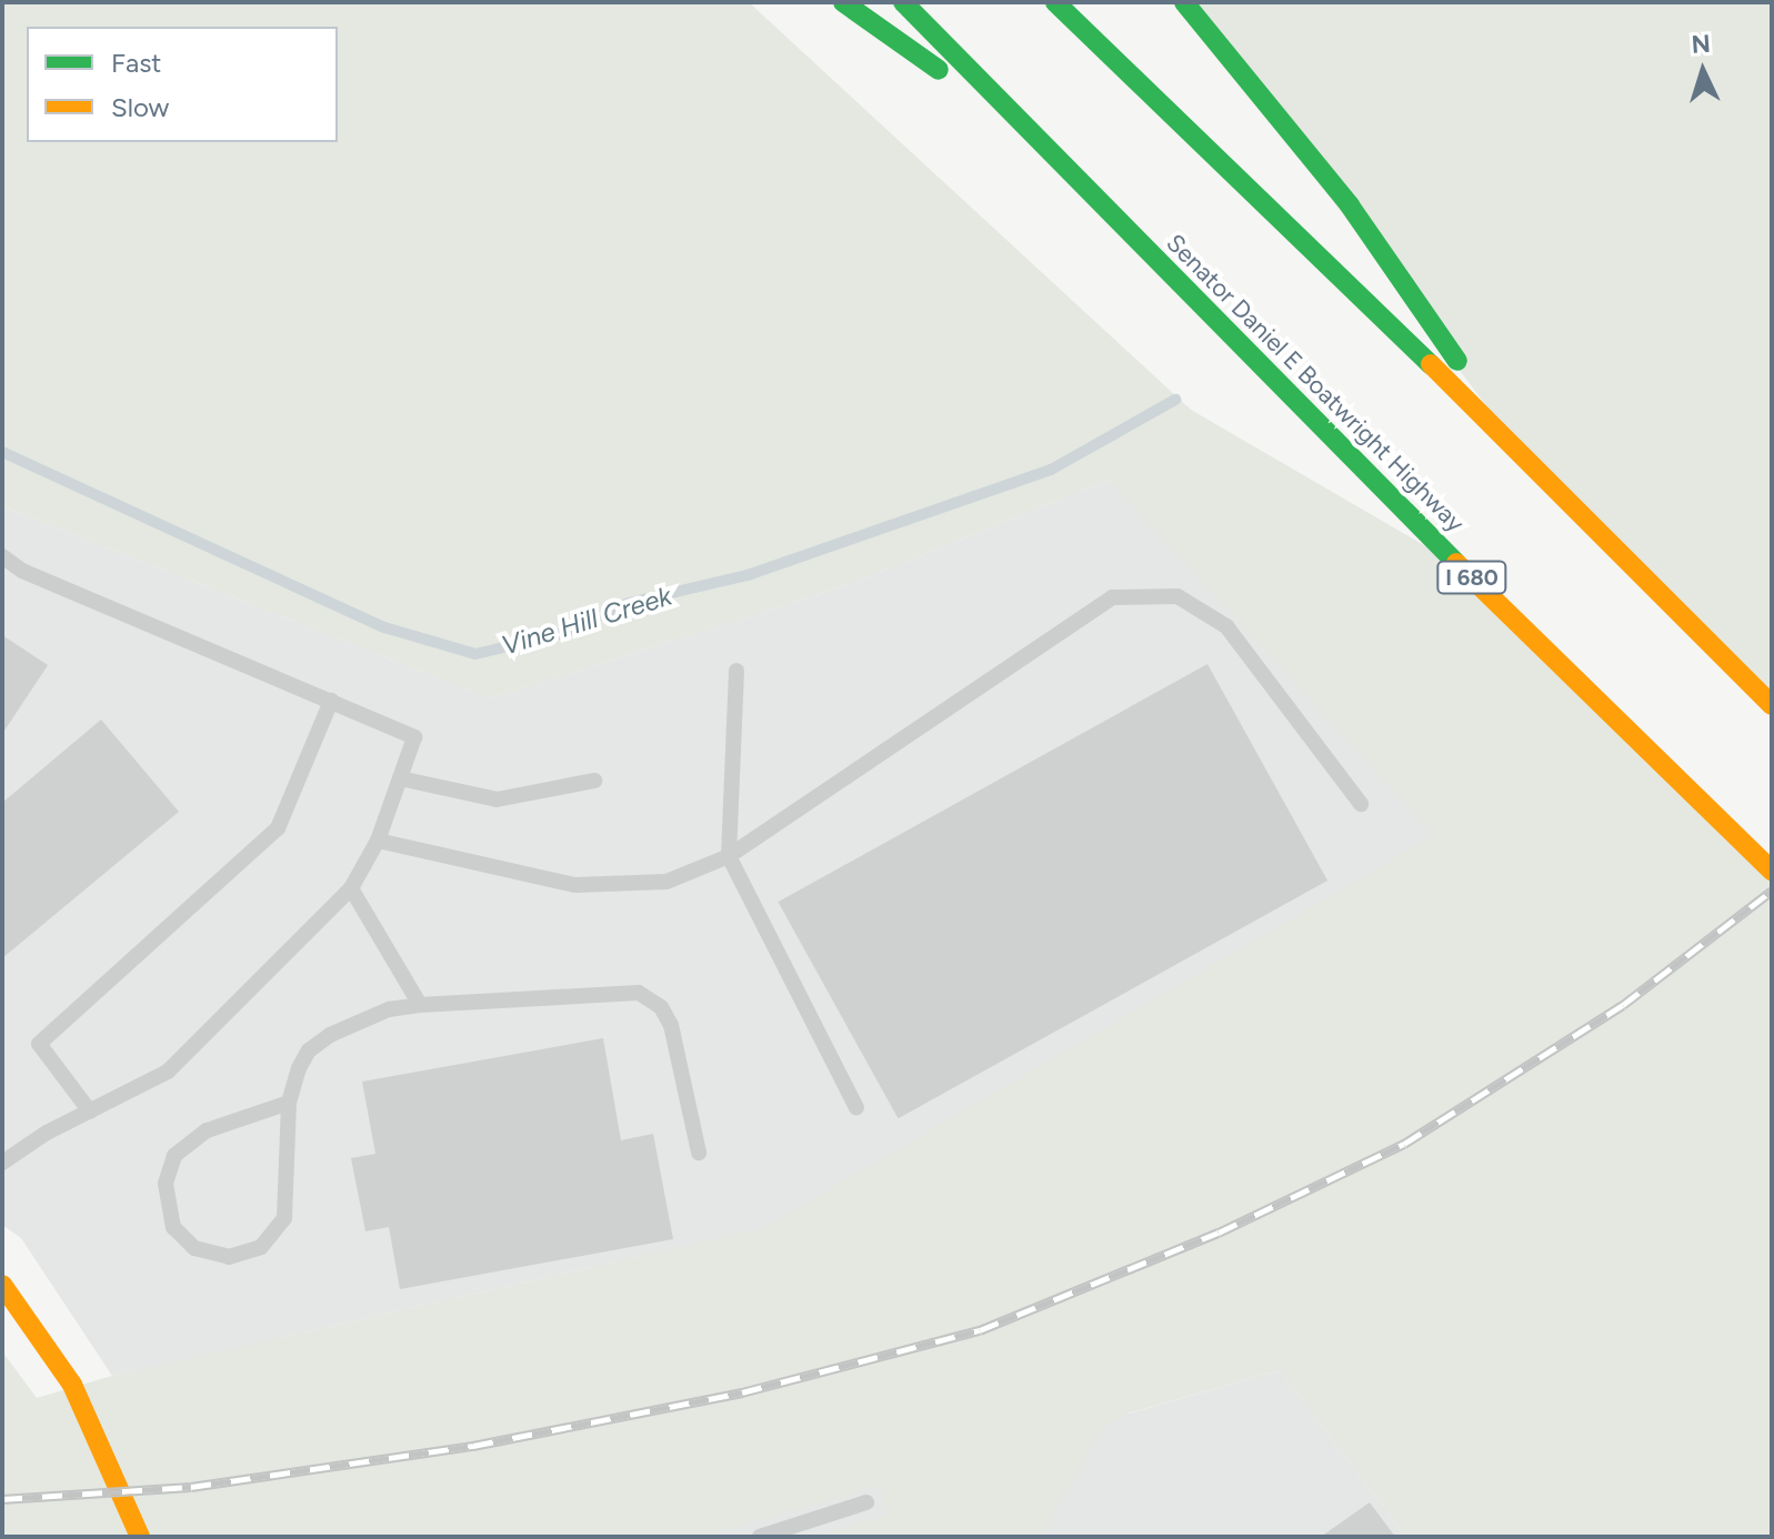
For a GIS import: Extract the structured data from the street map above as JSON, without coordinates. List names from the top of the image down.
{
  "streets": {
    "main road": ["Senator Daniel E Boatwright Highway", "I 680"]
  },
  "water": ["Vine Hill Creek"],
  "legend": ["Fast", "Slow"],
  "north": "top"
}
